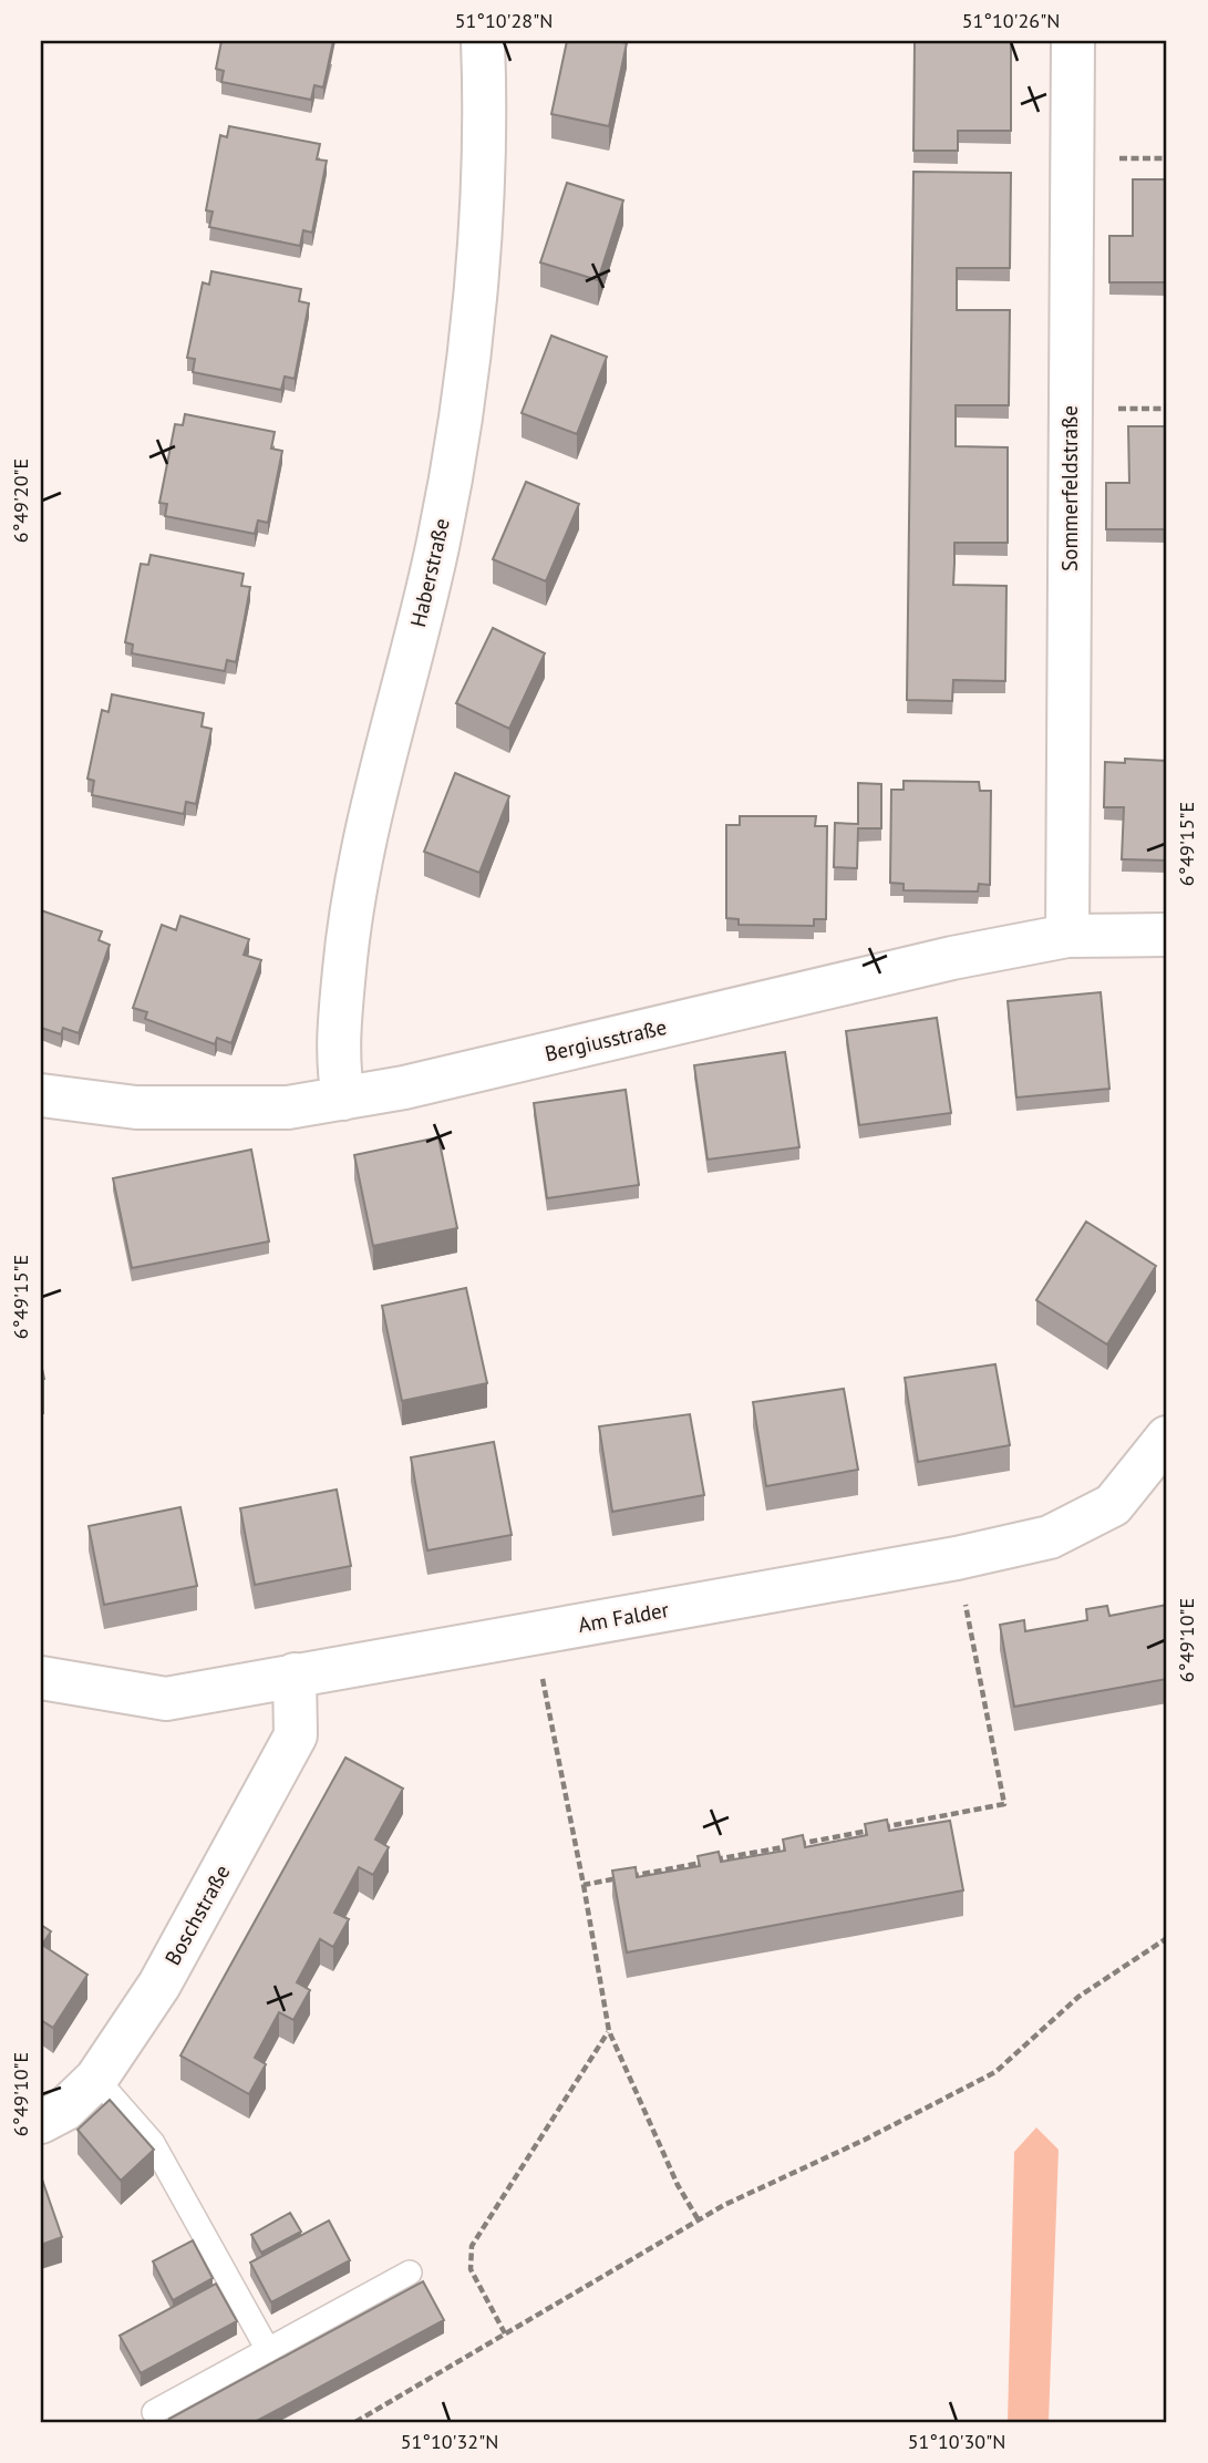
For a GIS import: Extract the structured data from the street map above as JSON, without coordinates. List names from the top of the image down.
{
  "streets": {
    "street": [
      "Sommerfeldstraße",
      "Haberstraße",
      "Bergiusstraße",
      "Am Falder",
      "Boschstraße"
    ]
  },
  "crossings": [
    ["Sommerfeldstraße", "Bergiusstraße"],
    ["Haberstraße", "Bergiusstraße"],
    ["Am Falder", "Boschstraße"]
  ],
  "coordinates": [
    "51°10'28\"N",
    "51°10'26\"N",
    "6°49'20\"E",
    "6°49'15\"E",
    "6°49'10\"E",
    "51°10'32\"N",
    "51°10'30\"N"
  ]
}
